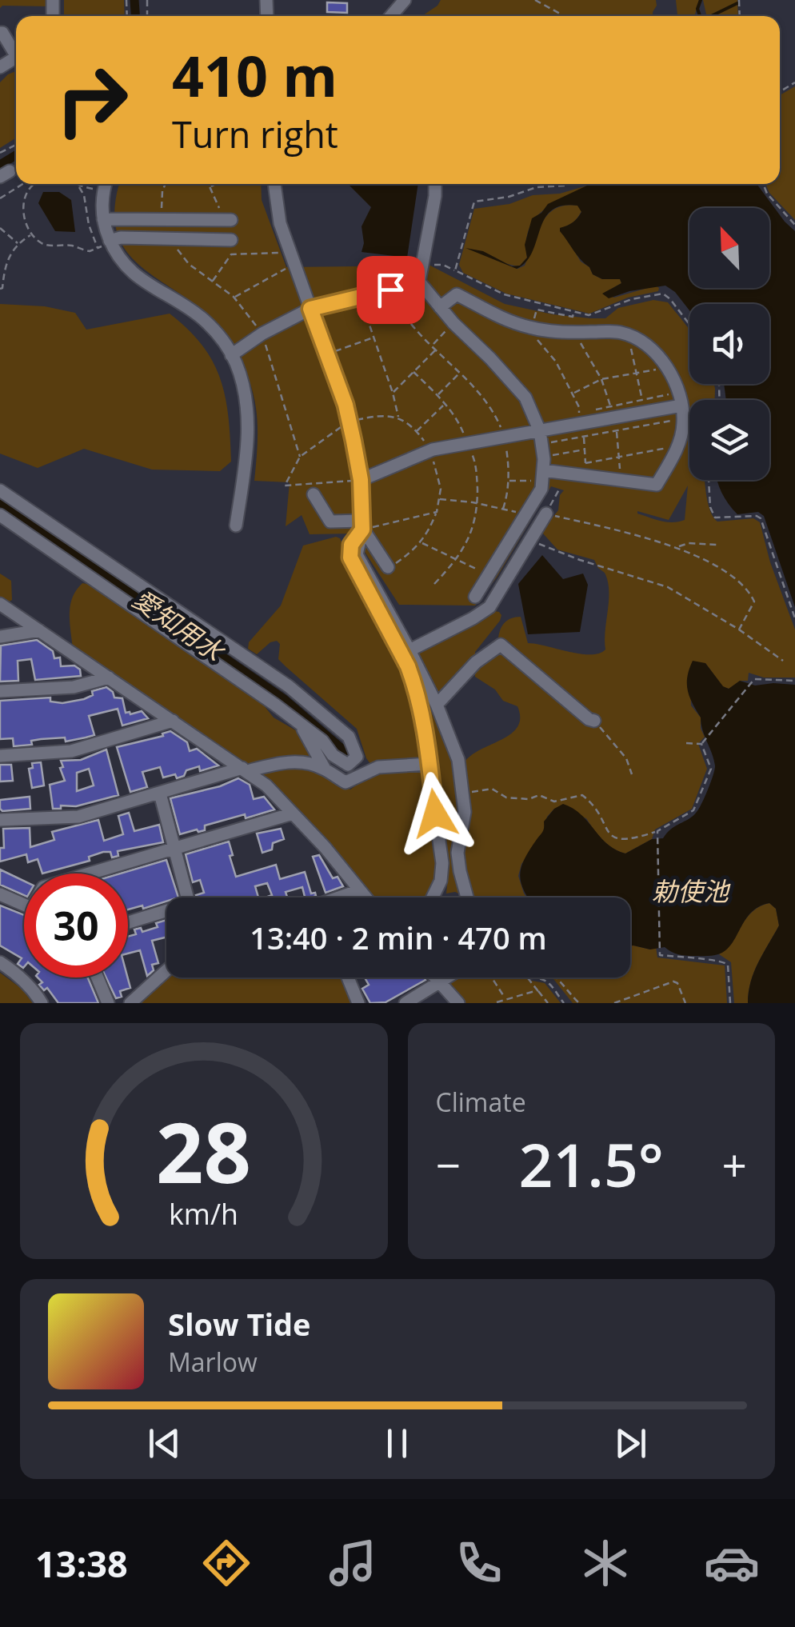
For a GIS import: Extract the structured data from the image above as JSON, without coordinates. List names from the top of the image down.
{
  "water": ["愛知用水", "勅使池"],
  "north": "top left",
  "page": {
    "turn": ["410 m", "Turn right"],
    "limit": "30",
    "trip": "13:40 · 2 min · 470 m",
    "tile": "Climate",
    "heat": ["−", "21.5°", "+"],
    "song": ["Slow Tide", "Marlow"],
    "tabs": "13:38",
    "gauge": ["28", "km/h"]
  }
}
